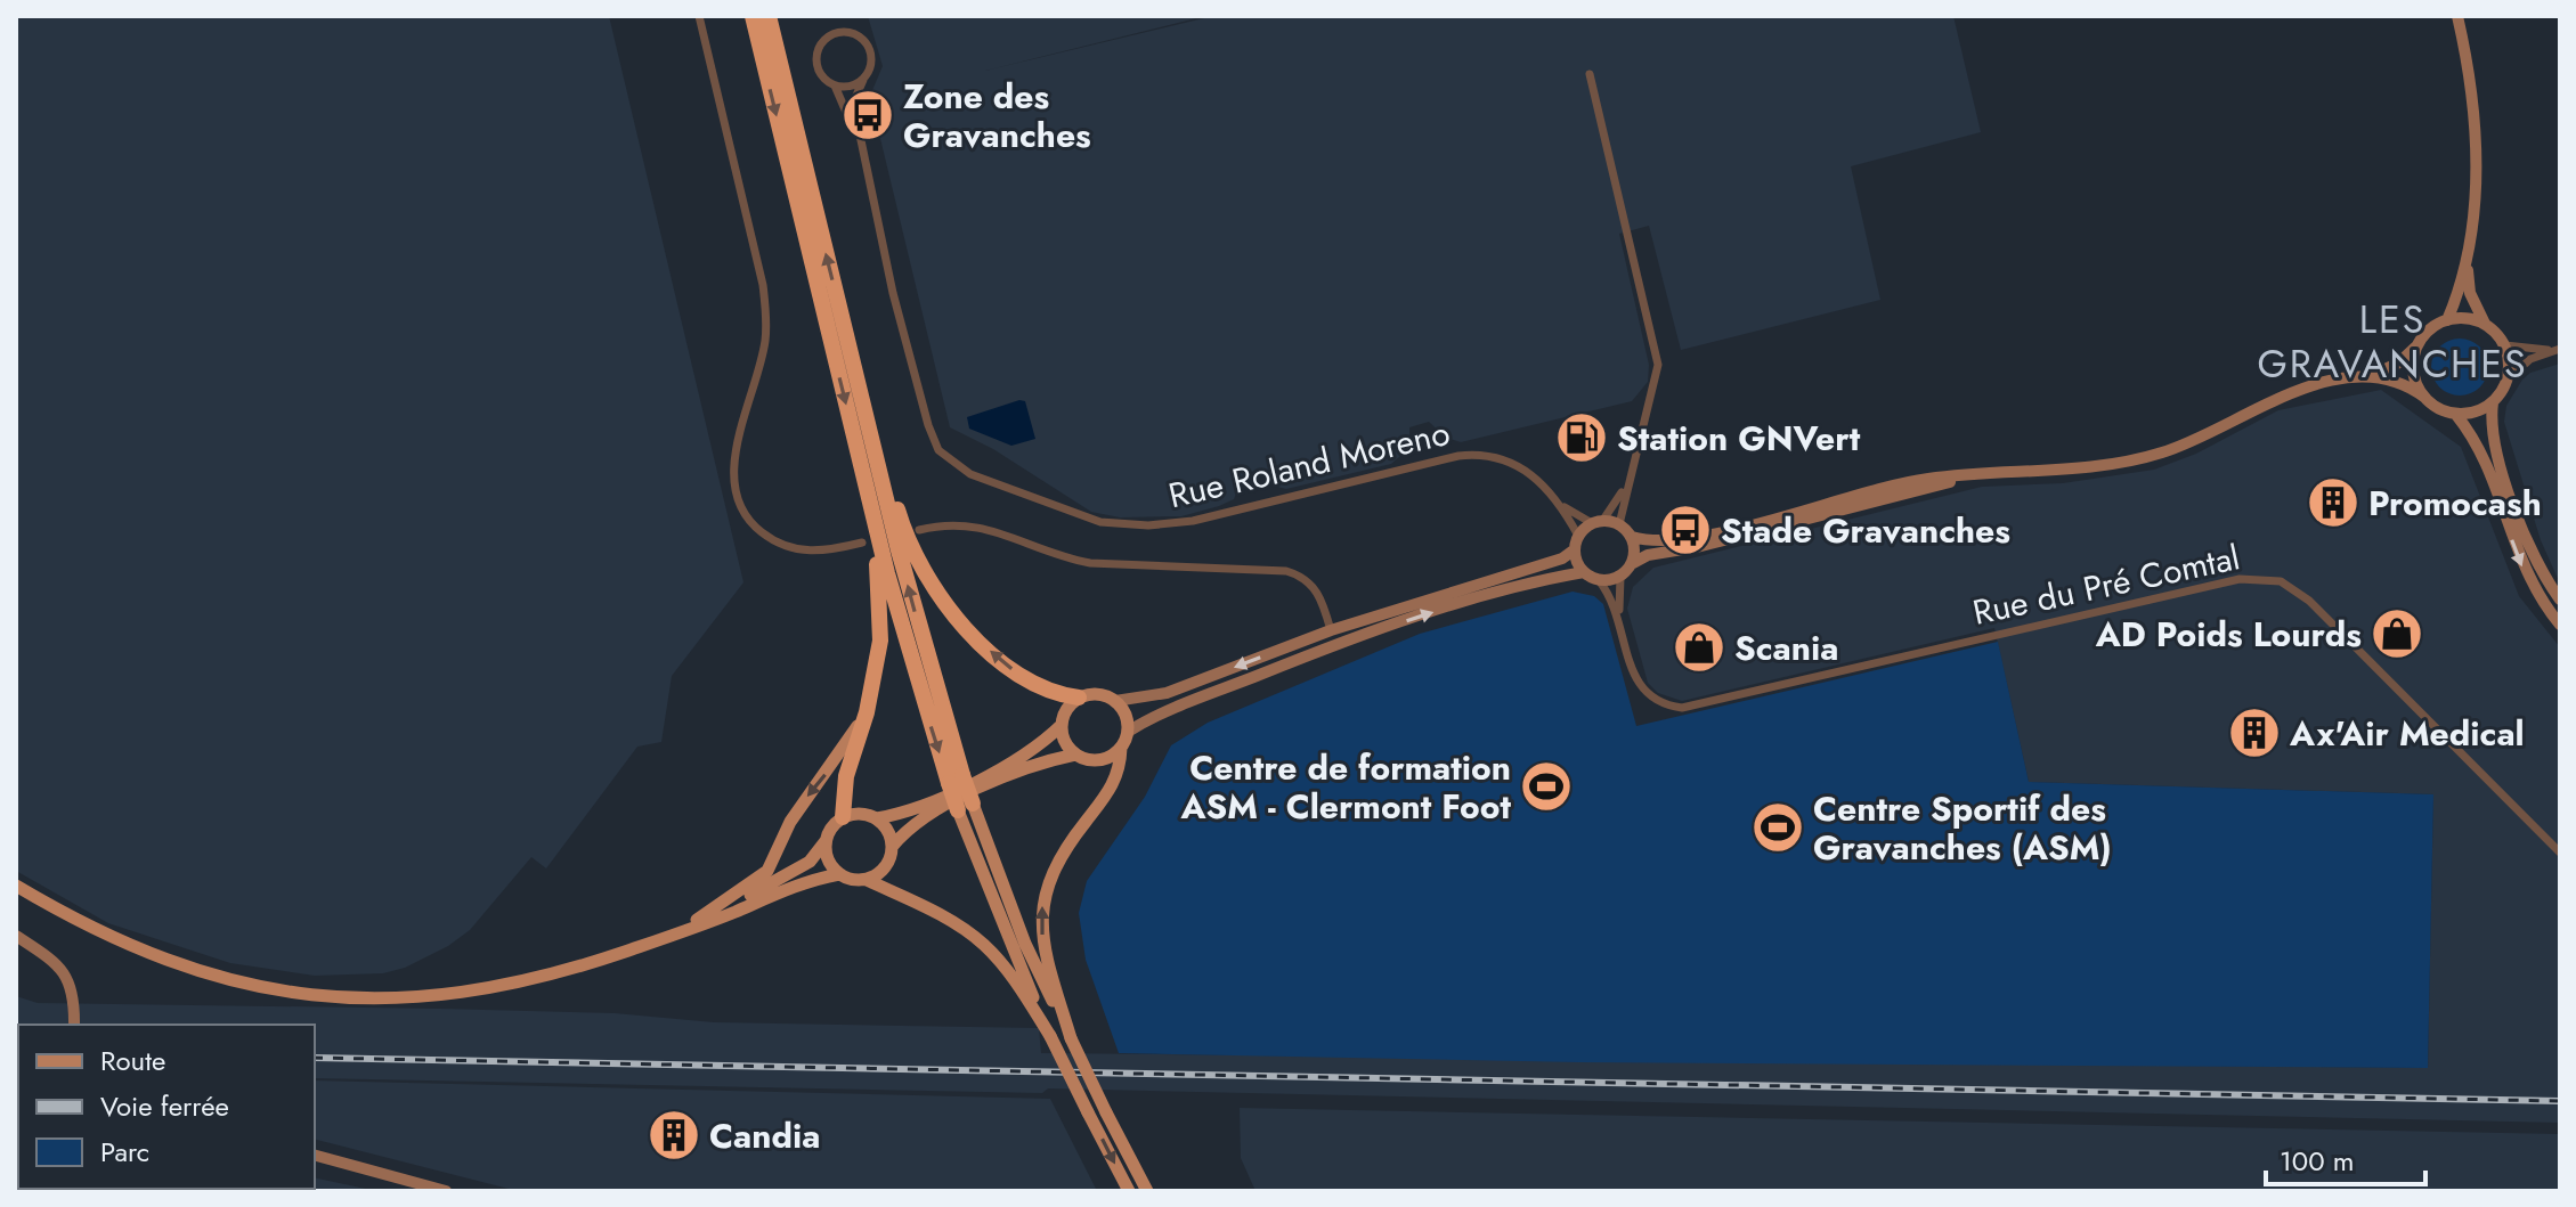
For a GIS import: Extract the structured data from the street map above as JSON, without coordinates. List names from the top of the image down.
{
  "streets": {
    "street": ["Rue Roland Moreno", "Rue du Pré Comtal"]
  },
  "districts": ["LES GRAVANCHES"],
  "places": {
    "bus stop": ["Zone des Gravanches", "Stade Gravanches"],
    "fuel station": ["Station GNVert"],
    "building": ["Promocash", "Ax'Air Medical", "Candia"],
    "shop": ["AD Poids Lourds", "Scania"],
    "sports": ["Centre de formation ASM - Clermont Foot", "Centre Sportif des Gravanches (ASM)"]
  },
  "legend": ["Route", "Voie ferrée", "Parc"],
  "scale_bar": "100 m"
}
